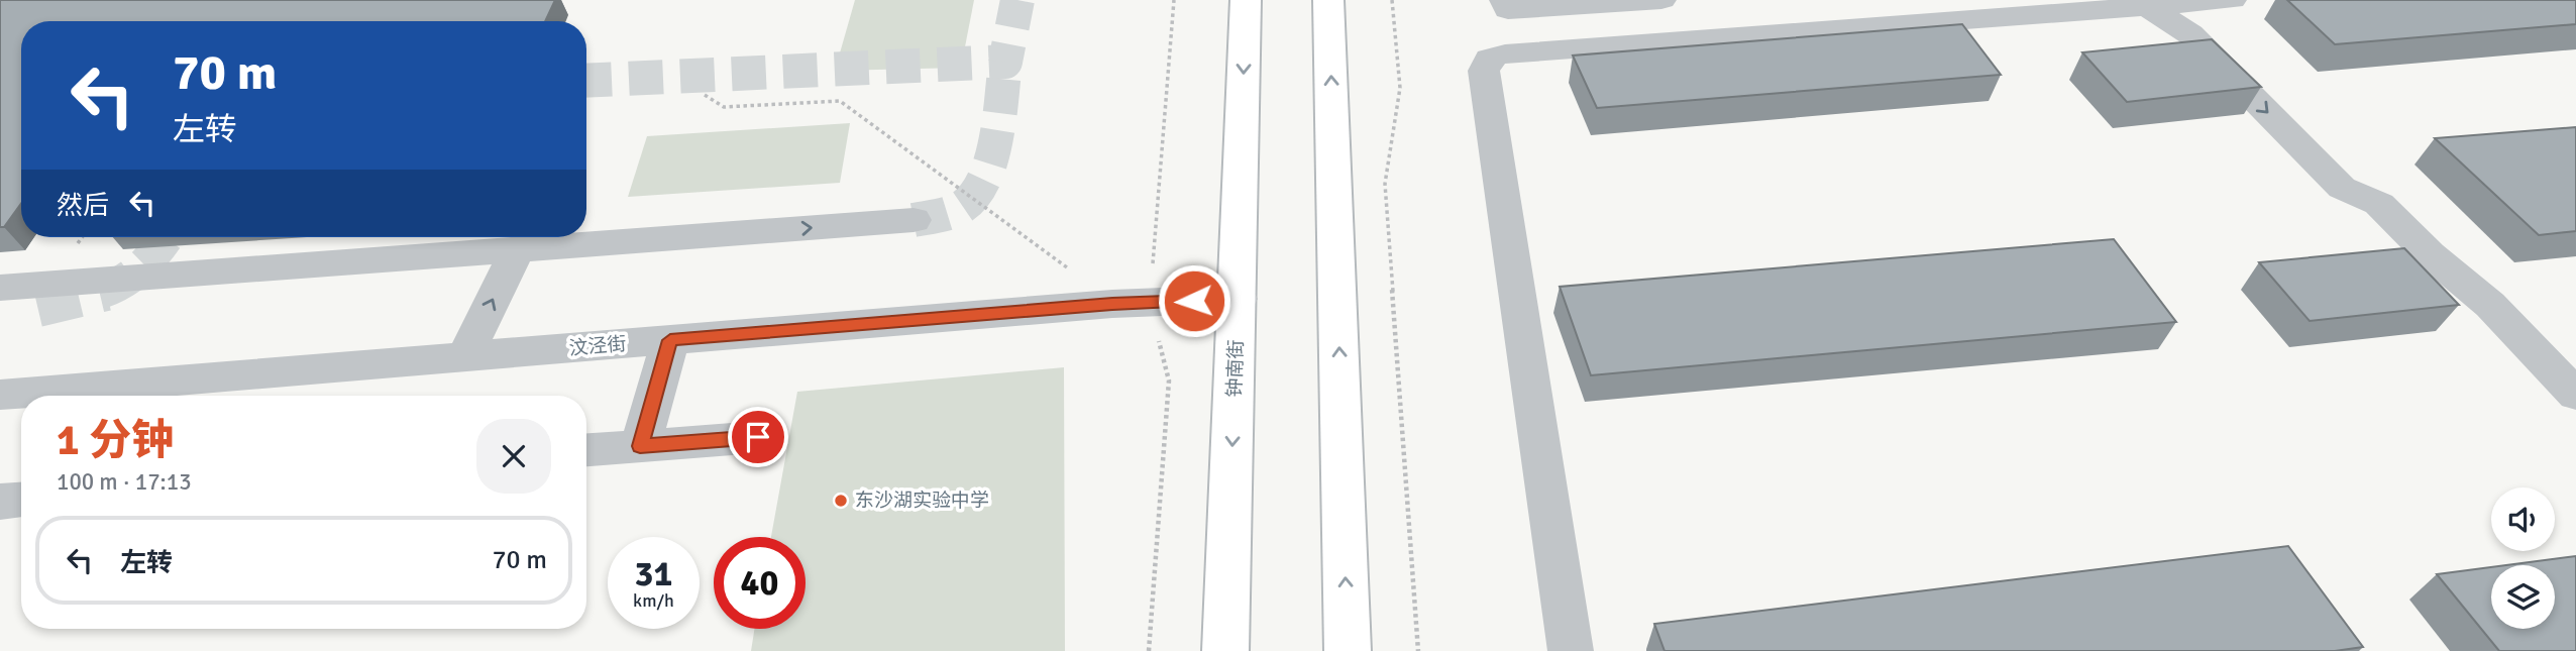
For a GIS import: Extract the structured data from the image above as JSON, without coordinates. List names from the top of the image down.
{
  "streets": {
    "main road": ["钟南街"],
    "street": ["汶泾街"]
  },
  "crossings": [
    ["汶泾街", "钟南街"]
  ],
  "places": ["东沙湖实验中学"],
  "page": {
    "turn": ["70 m", "左转"],
    "then": "然后",
    "heading": ["1 分钟", "100 m · 17:13"],
    "list": [
      {
        "name": "左转",
        "value": "70 m"
      }
    ],
    "speed": "31 km/h",
    "limit": "40"
  }
}
